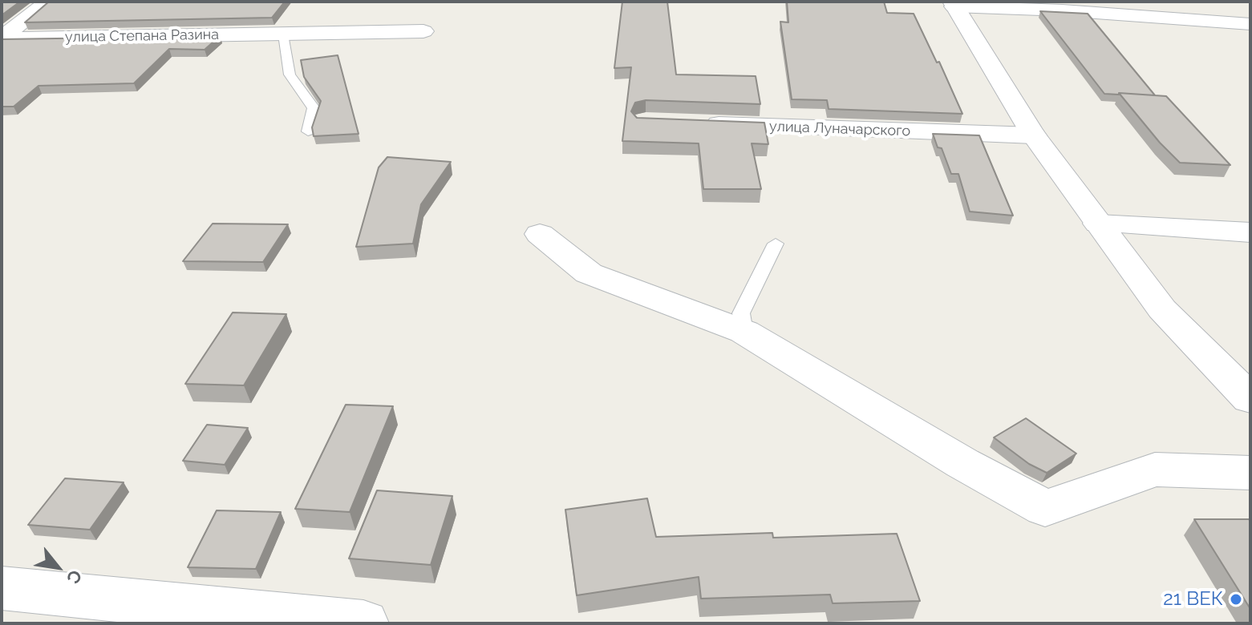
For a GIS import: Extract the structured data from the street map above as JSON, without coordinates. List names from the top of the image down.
{
  "streets": {
    "street": ["улица Степана Разина", "улица Луначарского"]
  },
  "places": ["21 ВЕК"],
  "north": "bottom right"
}
